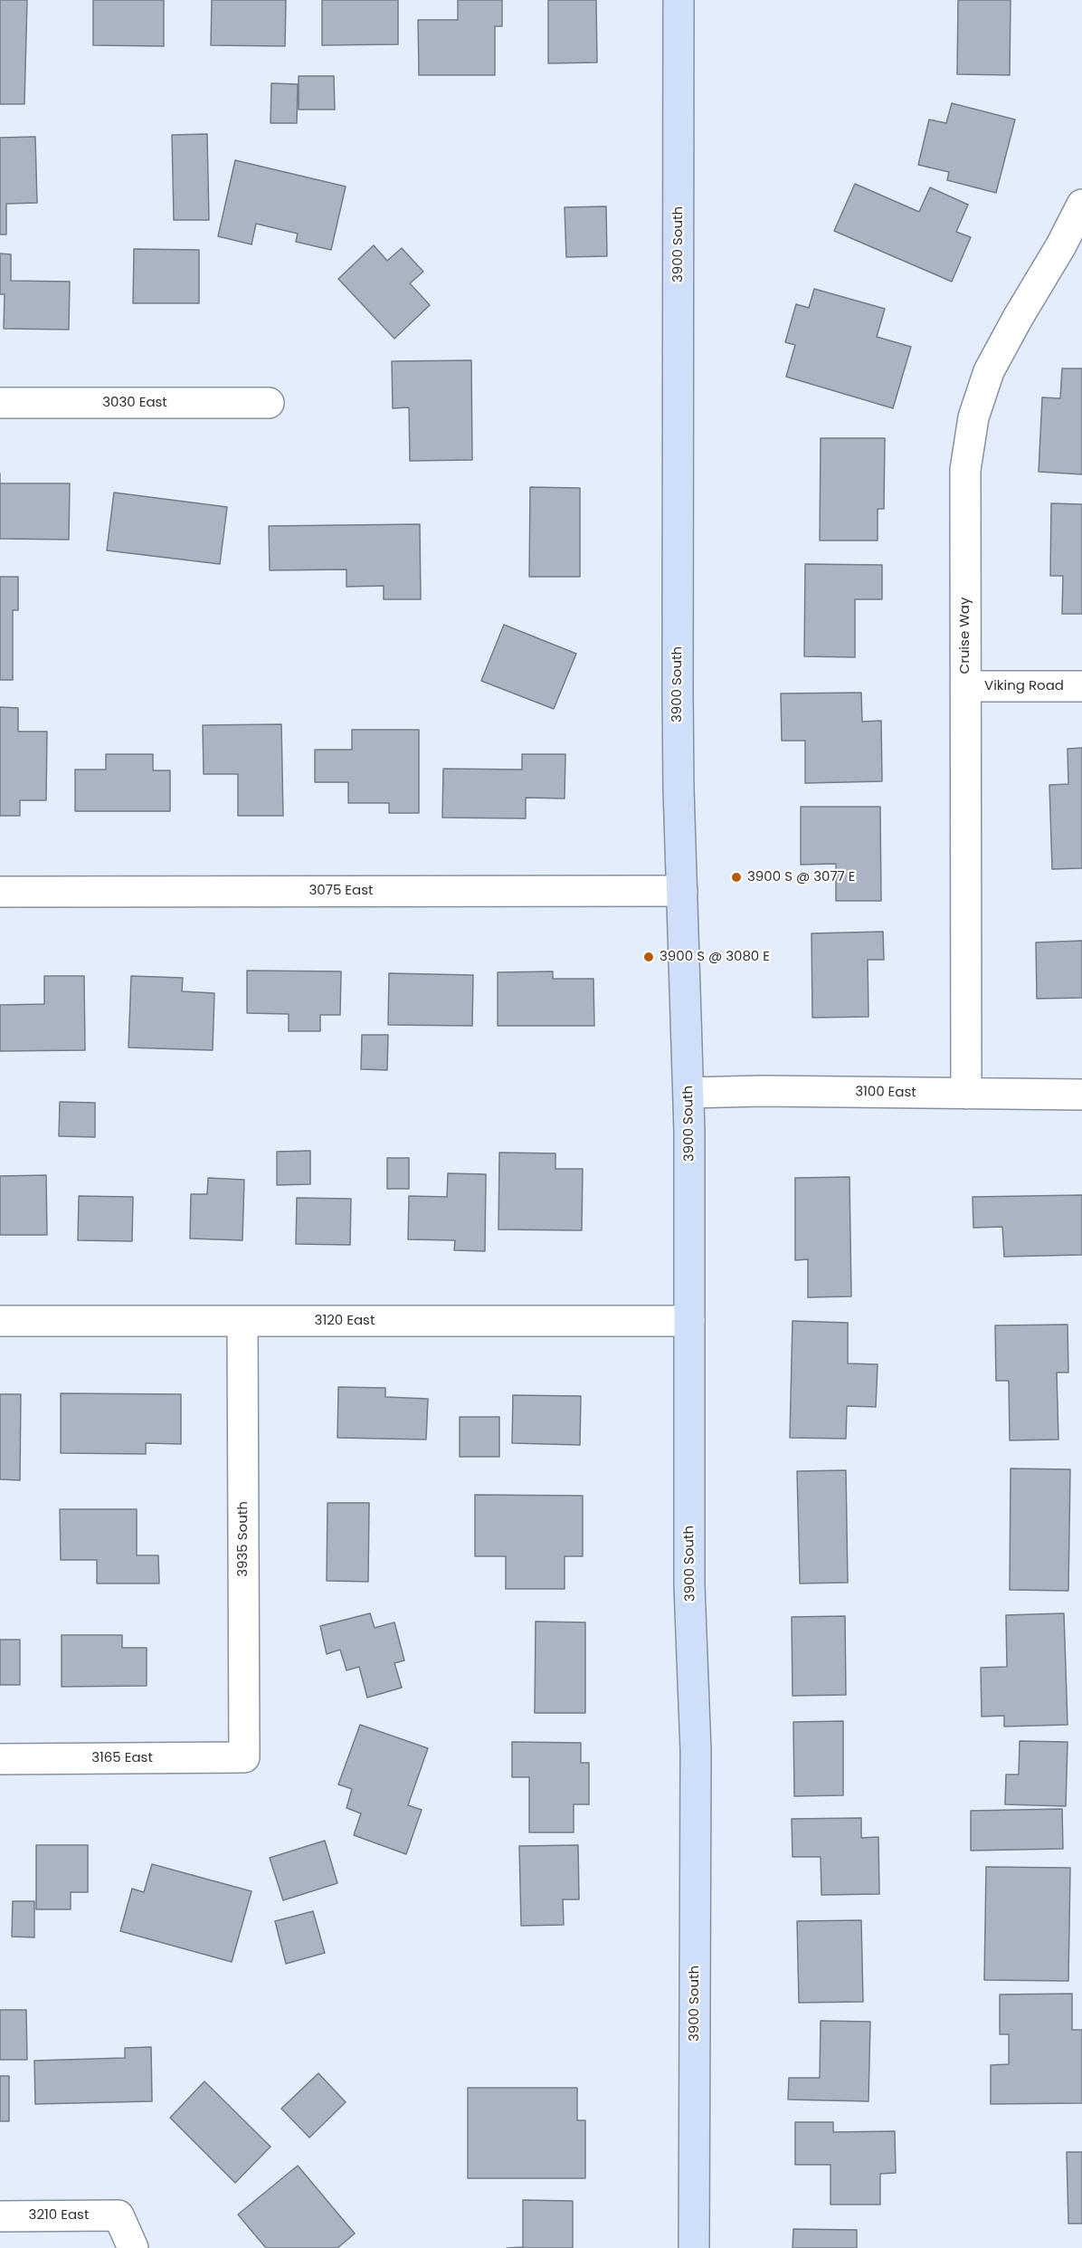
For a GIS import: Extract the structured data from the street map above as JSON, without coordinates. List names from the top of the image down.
{
  "streets": {
    "main road": ["3900 South"],
    "street": [
      "3030 East",
      "Cruise Way",
      "Viking Road",
      "3075 East",
      "3100 East",
      "3120 East",
      "3935 South",
      "3165 East",
      "3210 East"
    ]
  },
  "crossings": [
    ["3900 South", "3075 East"],
    ["3900 South", "3100 East"],
    ["3900 South", "3120 East"],
    ["Cruise Way", "Viking Road"],
    ["Cruise Way", "3100 East"],
    ["3120 East", "3935 South"],
    ["3935 South", "3165 East"]
  ],
  "places": ["3900 S @ 3077 E", "3900 S @ 3080 E"]
}
